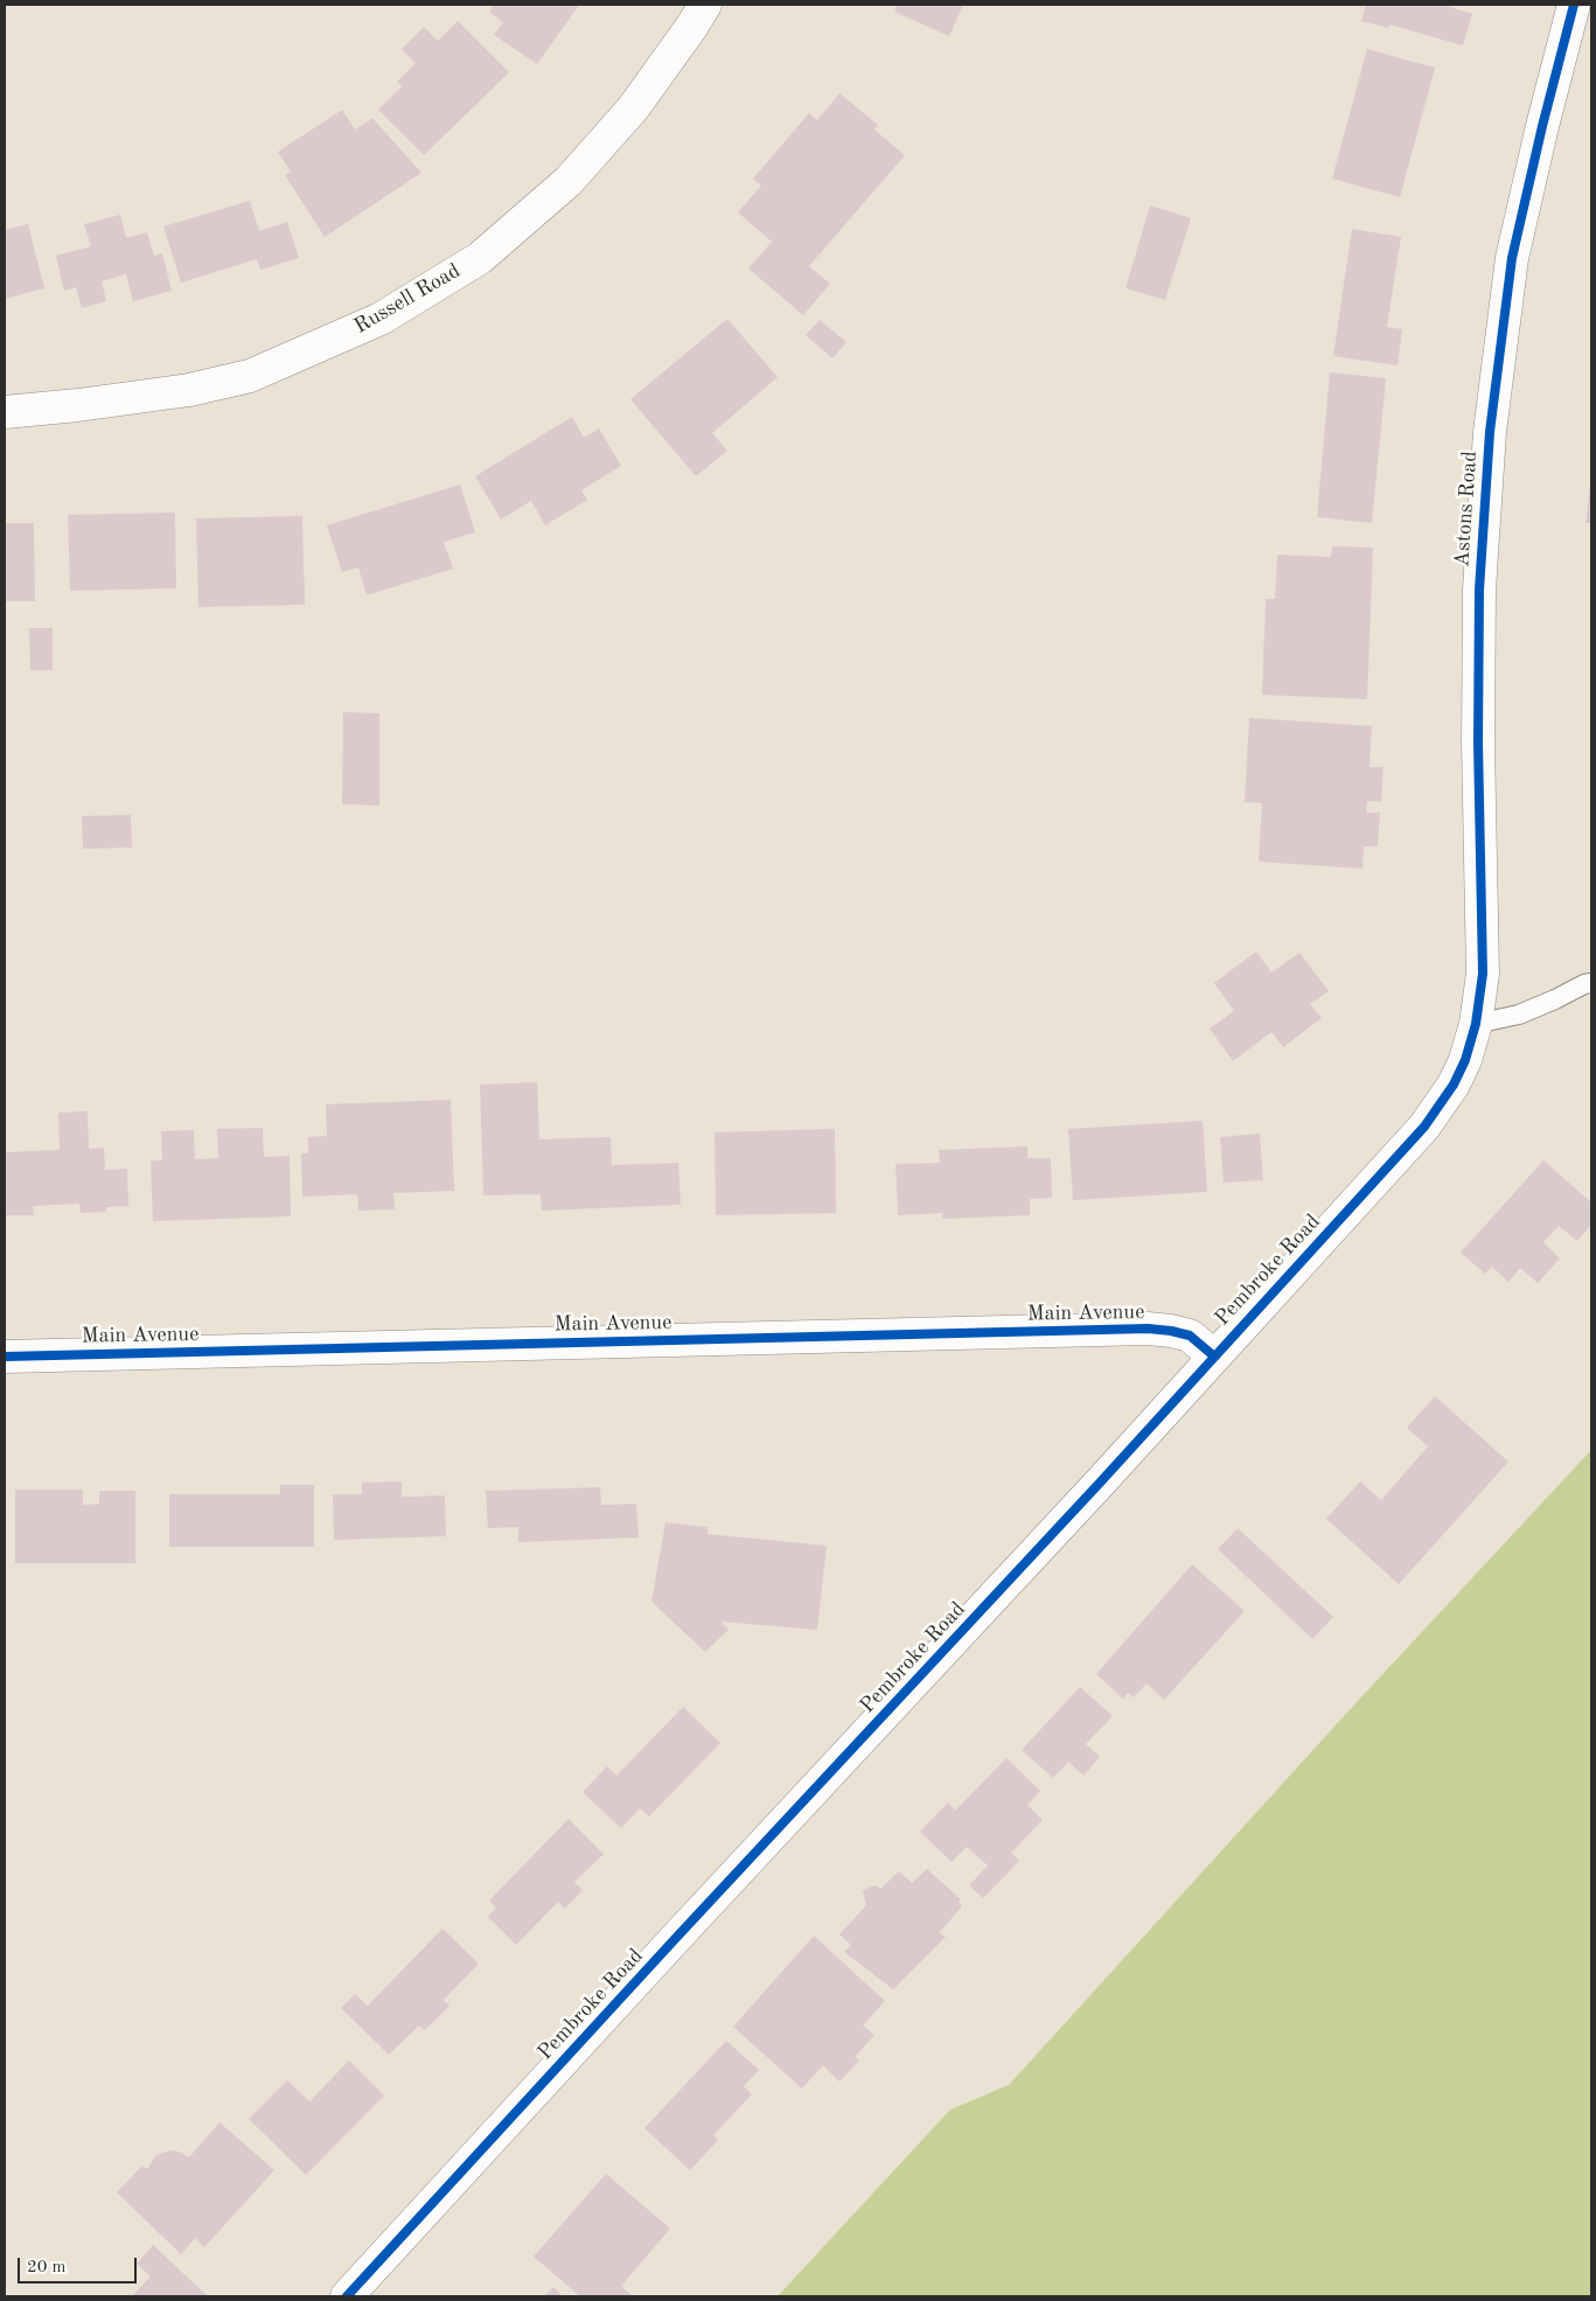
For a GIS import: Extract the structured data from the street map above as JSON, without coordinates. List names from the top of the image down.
{
  "streets": {
    "street": [
      "Russell Road",
      "Astons Road",
      "Pembroke Road",
      "Main Avenue"
    ]
  },
  "crossings": [
    ["Astons Road", "Pembroke Road"],
    ["Pembroke Road", "Main Avenue"]
  ],
  "scale_bar": "20 m"
}
